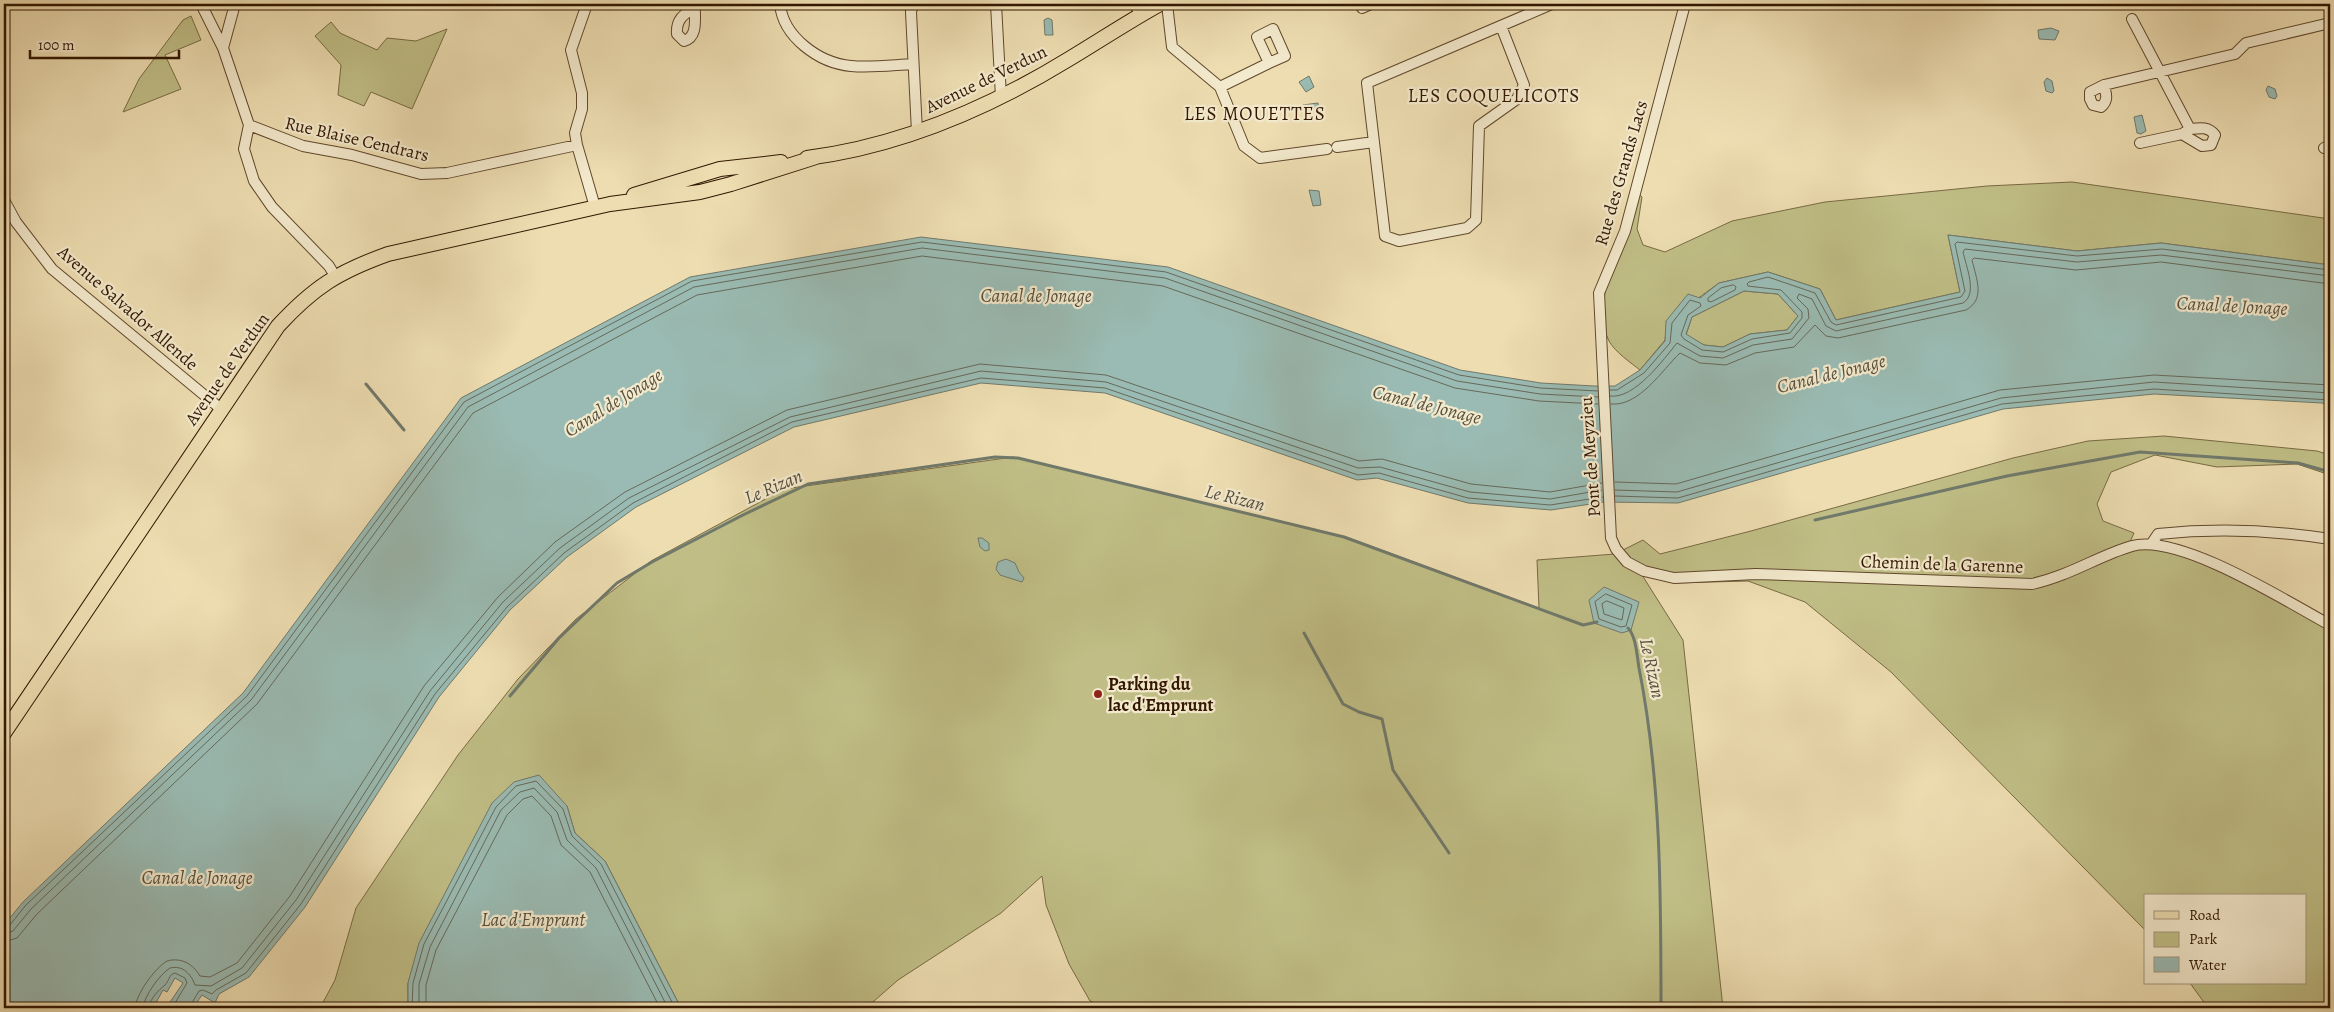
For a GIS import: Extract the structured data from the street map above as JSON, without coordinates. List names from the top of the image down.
{
  "streets": {
    "main road": ["Avenue de Verdun"],
    "street": [
      "Rue Blaise Cendrars",
      "Rue des Grands Lacs",
      "Avenue Salvador Allende",
      "Pont de Meyzieu",
      "Chemin de la Garenne"
    ]
  },
  "crossings": [
    ["Avenue de Verdun", "Avenue Salvador Allende"],
    ["Rue des Grands Lacs", "Pont de Meyzieu"],
    ["Pont de Meyzieu", "Chemin de la Garenne"]
  ],
  "districts": ["LES COQUELICOTS", "LES MOUETTES"],
  "water": ["Canal de Jonage", "Le Rizan", "Lac d'Emprunt"],
  "places": ["Parking du lac d'Emprunt"],
  "legend": ["Road", "Park", "Water"],
  "scale_bar": "100 m"
}
